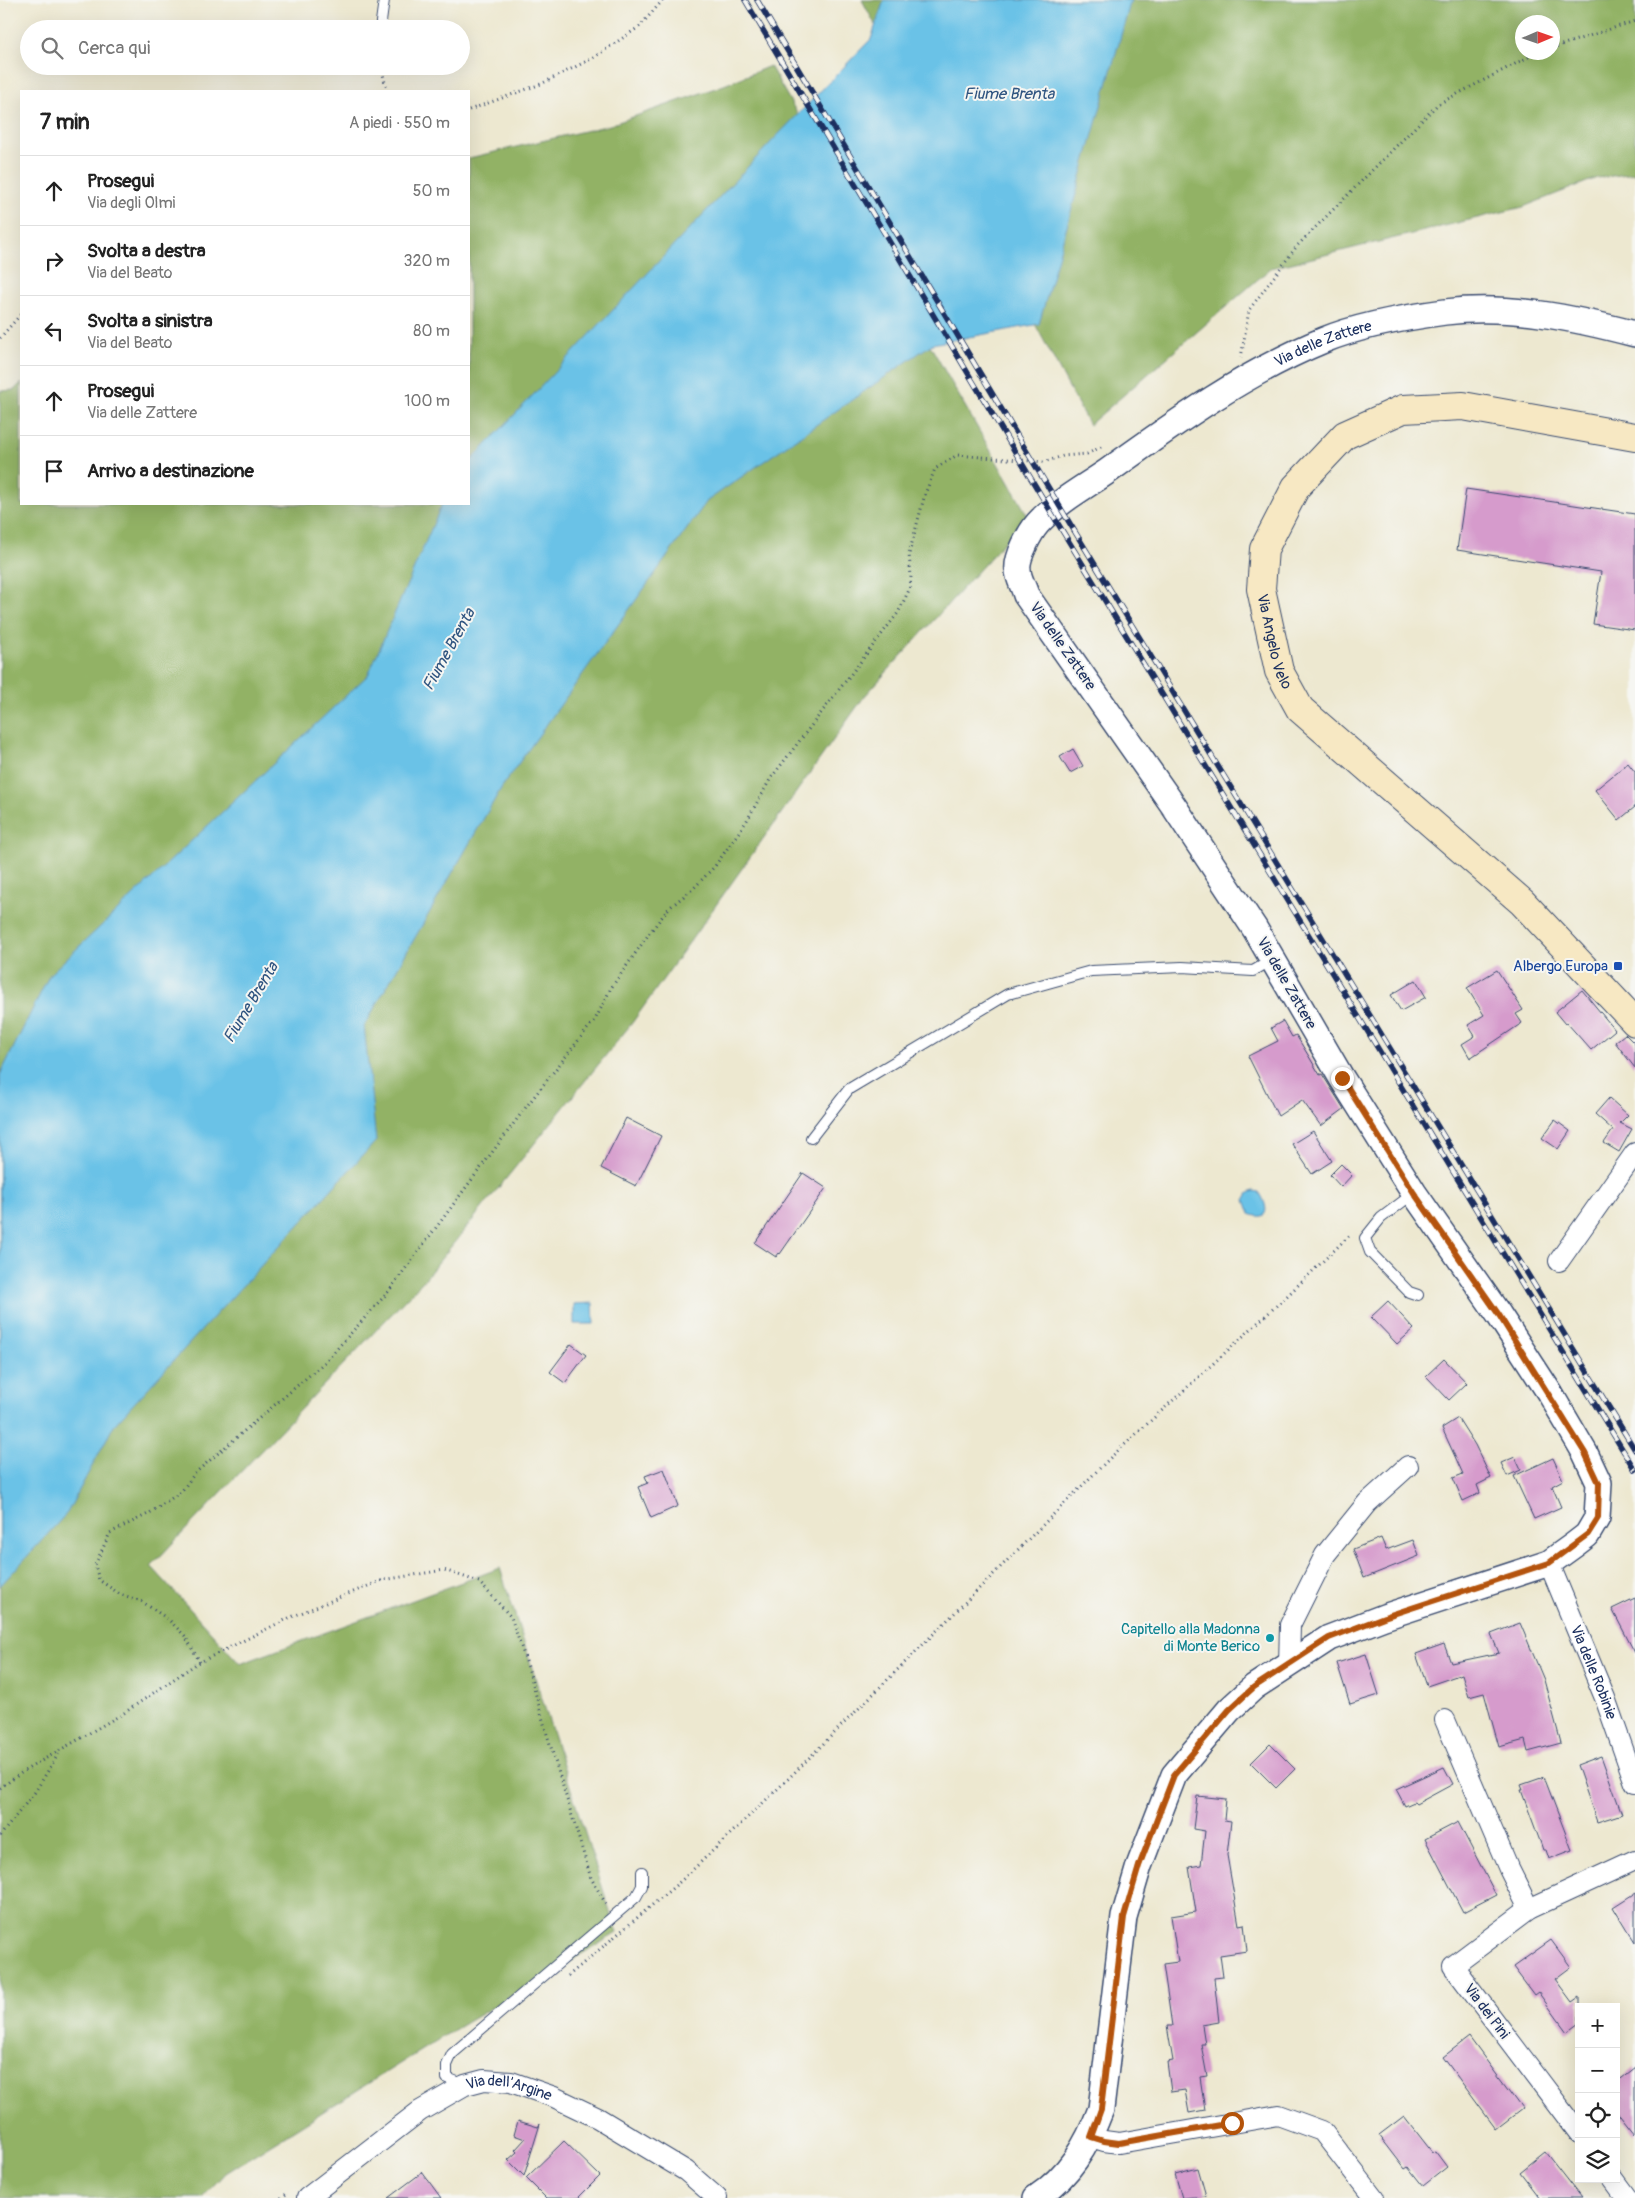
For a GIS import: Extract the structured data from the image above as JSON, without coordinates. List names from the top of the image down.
{
  "streets": {
    "main road": ["Via Angelo Velo"],
    "street": [
      "Via delle Zattere",
      "Via delle Robinie",
      "Via dei Pini",
      "Via dell'Argine"
    ]
  },
  "crossings": [
    ["Via delle Zattere", "Via delle Robinie"]
  ],
  "water": ["Fiume Brenta"],
  "places": {
    "transit": ["Albergo Europa"],
    "other": ["Capitello alla Madonna di Monte Berico"]
  },
  "north": "right",
  "page": {
    "search": "Cerca qui",
    "heading": ["7 min", "A piedi · 550 m"],
    "list": [
      ["Prosegui", "Via degli Olmi", "50 m"],
      ["Svolta a destra", "Via del Beato", "320 m"],
      ["Svolta a sinistra", "Via del Beato", "80 m"],
      ["Prosegui", "Via delle Zattere", "100 m"],
      "Arrivo a destinazione"
    ],
    "map_buttons": ["+", "−"]
  }
}
